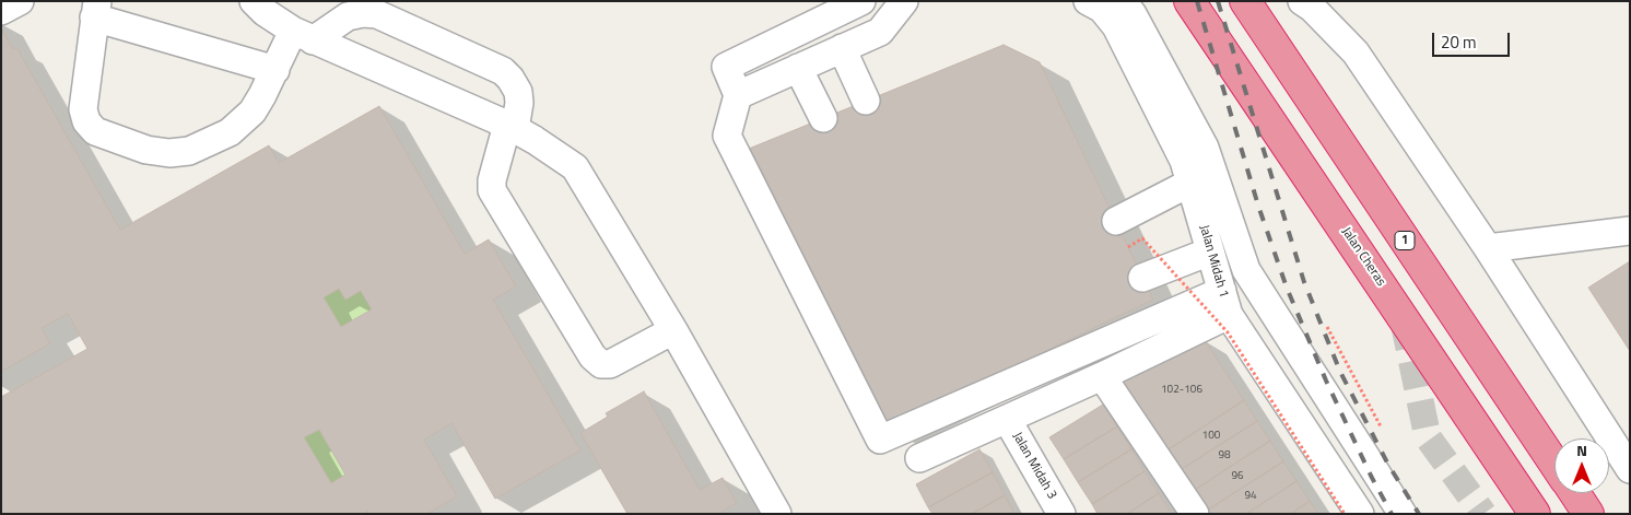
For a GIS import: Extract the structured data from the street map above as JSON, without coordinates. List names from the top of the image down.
{
  "streets": {
    "highway": ["1", "Jalan Cheras"],
    "street": ["Jalan Midah 1", "Jalan Midah 3"]
  },
  "house_numbers": [
    "102-106",
    "100",
    "98",
    "96",
    "94"
  ],
  "scale_bar": "20 m",
  "north": "top"
}
